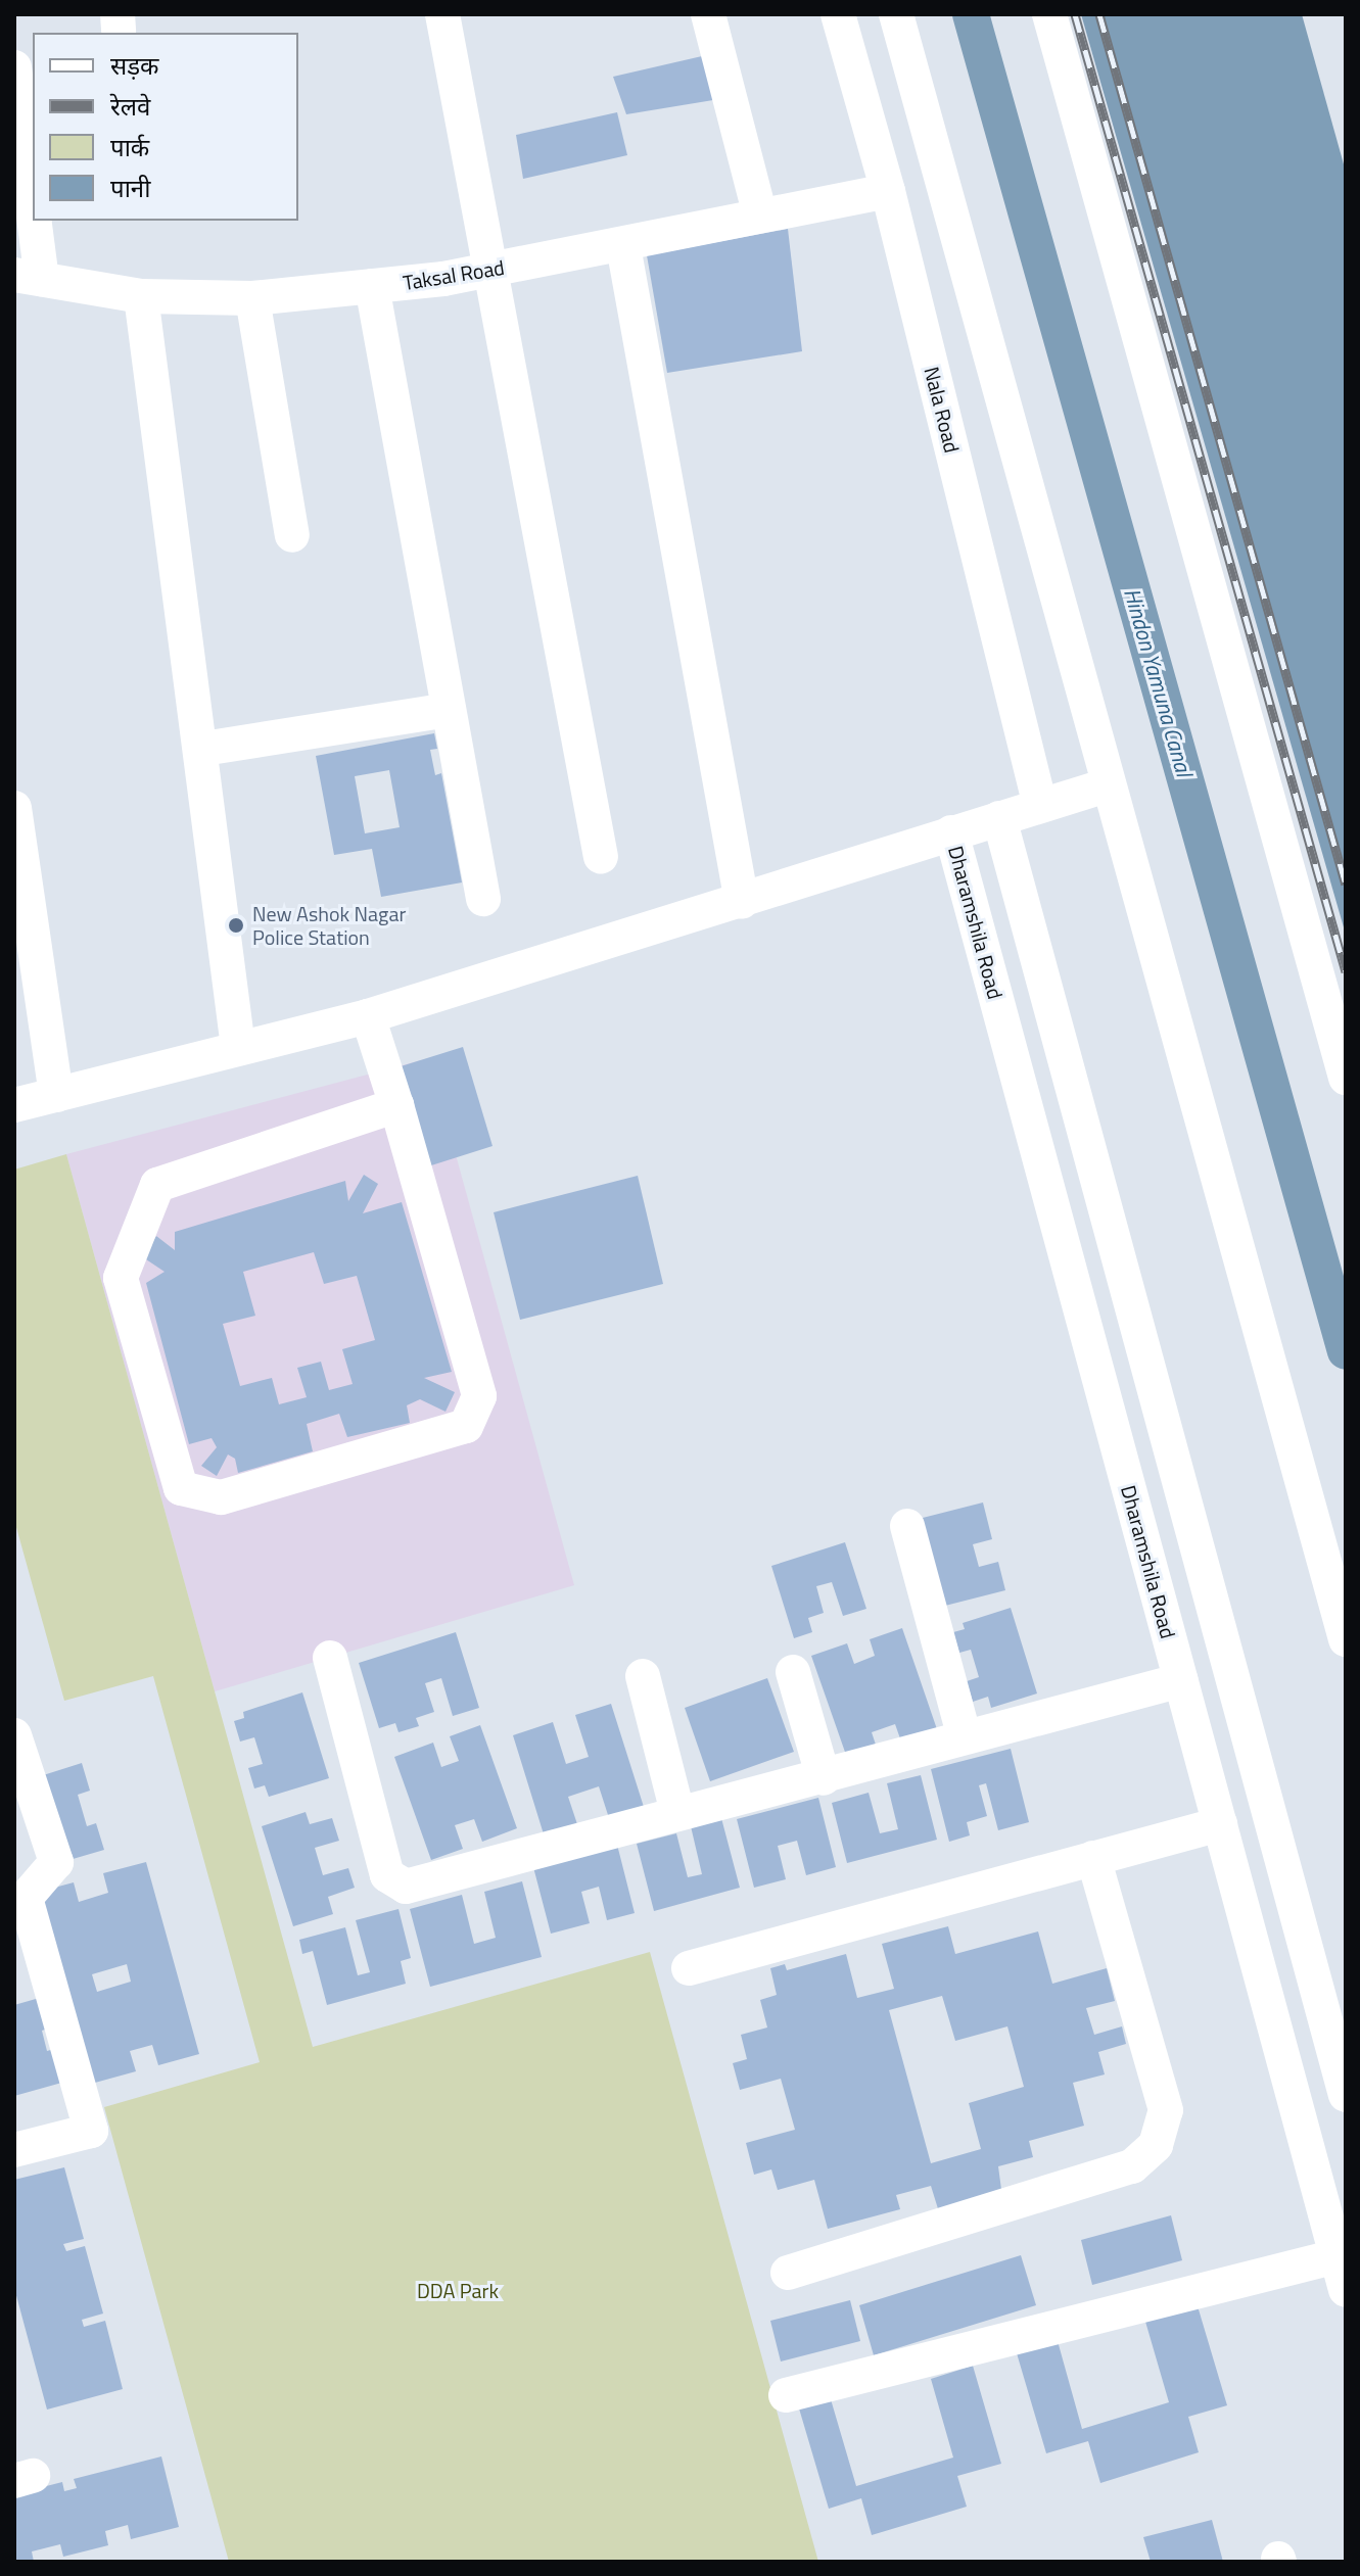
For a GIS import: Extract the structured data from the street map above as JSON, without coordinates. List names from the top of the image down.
{
  "streets": {
    "street": ["Taksal Road", "Nala Road", "Dharamshila Road"]
  },
  "crossings": [
    ["Taksal Road", "Nala Road"]
  ],
  "water": ["Hindon Yamuna Canal"],
  "parks": ["DDA Park"],
  "places": ["New Ashok Nagar Police Station"],
  "legend": [
    "सड़क",
    "रेलवे",
    "पार्क",
    "पानी"
  ]
}
